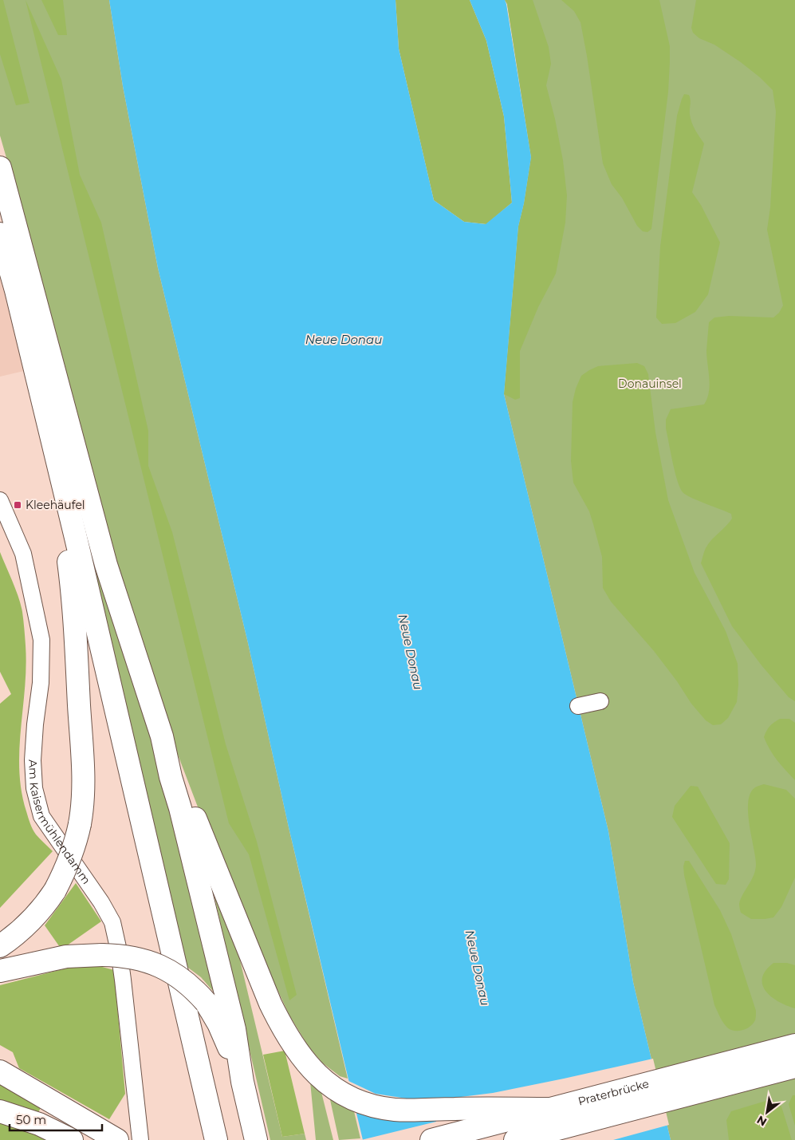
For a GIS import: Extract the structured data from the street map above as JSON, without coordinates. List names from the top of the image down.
{
  "streets": {
    "highway": ["Praterbrücke"],
    "street": ["Am Kaisermühlendamm"]
  },
  "water": ["Neue Donau"],
  "parks": ["Donauinsel"],
  "places": {
    "transit": ["Kleehäufel"]
  },
  "scale_bar": "50 m",
  "north": "bottom left"
}
